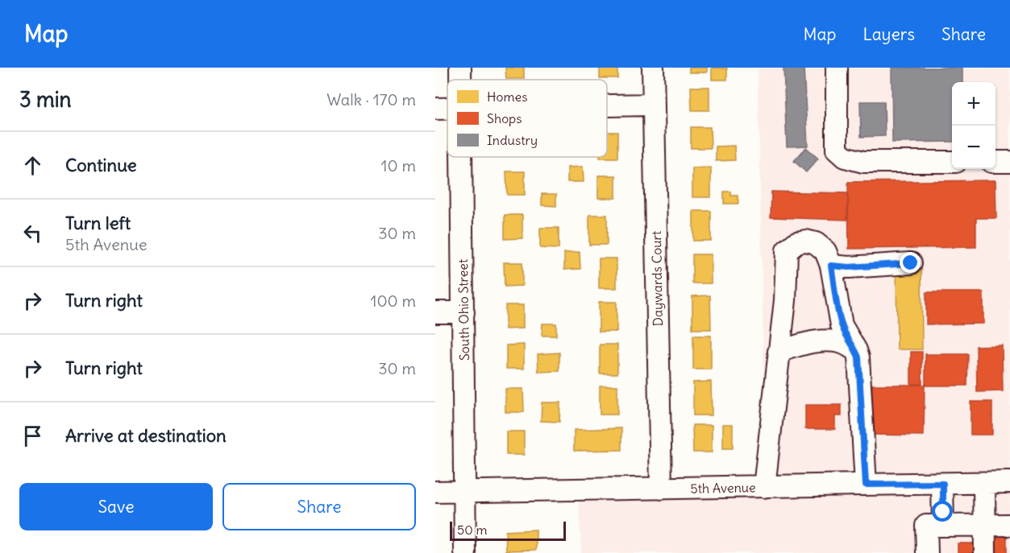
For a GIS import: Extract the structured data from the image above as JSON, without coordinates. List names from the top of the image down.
{
  "streets": {
    "street": ["Daywards Court", "South Ohio Street", "5th Avenue"]
  },
  "crossings": [
    ["Daywards Court", "5th Avenue"],
    ["South Ohio Street", "5th Avenue"]
  ],
  "legend": ["Homes", "Shops", "Industry"],
  "scale_bar": "50 m",
  "page": {
    "header": "Map",
    "nav": ["Map", "Layers", "Share"],
    "heading": ["3 min", "Walk · 170 m"],
    "map_buttons": ["+", "−"],
    "list": [
      ["Continue", "10 m"],
      ["Turn left", "5th Avenue", "30 m"],
      ["Turn right", "100 m"],
      ["Turn right", "30 m"],
      "Arrive at destination"
    ],
    "buttons": ["Save", "Share"],
    "scale": "50 m"
  }
}
